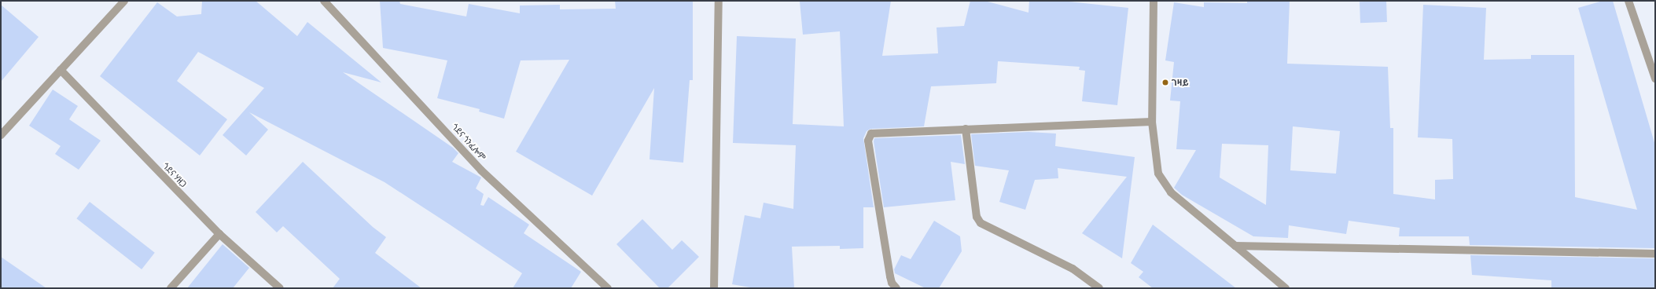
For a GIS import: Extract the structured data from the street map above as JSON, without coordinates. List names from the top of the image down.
{
  "streets": {
    "street": ["ጎደና ጎንፈሎም", "ጎደና ሃዘጋ"]
  },
  "places": ["ገዛይ"]
}
